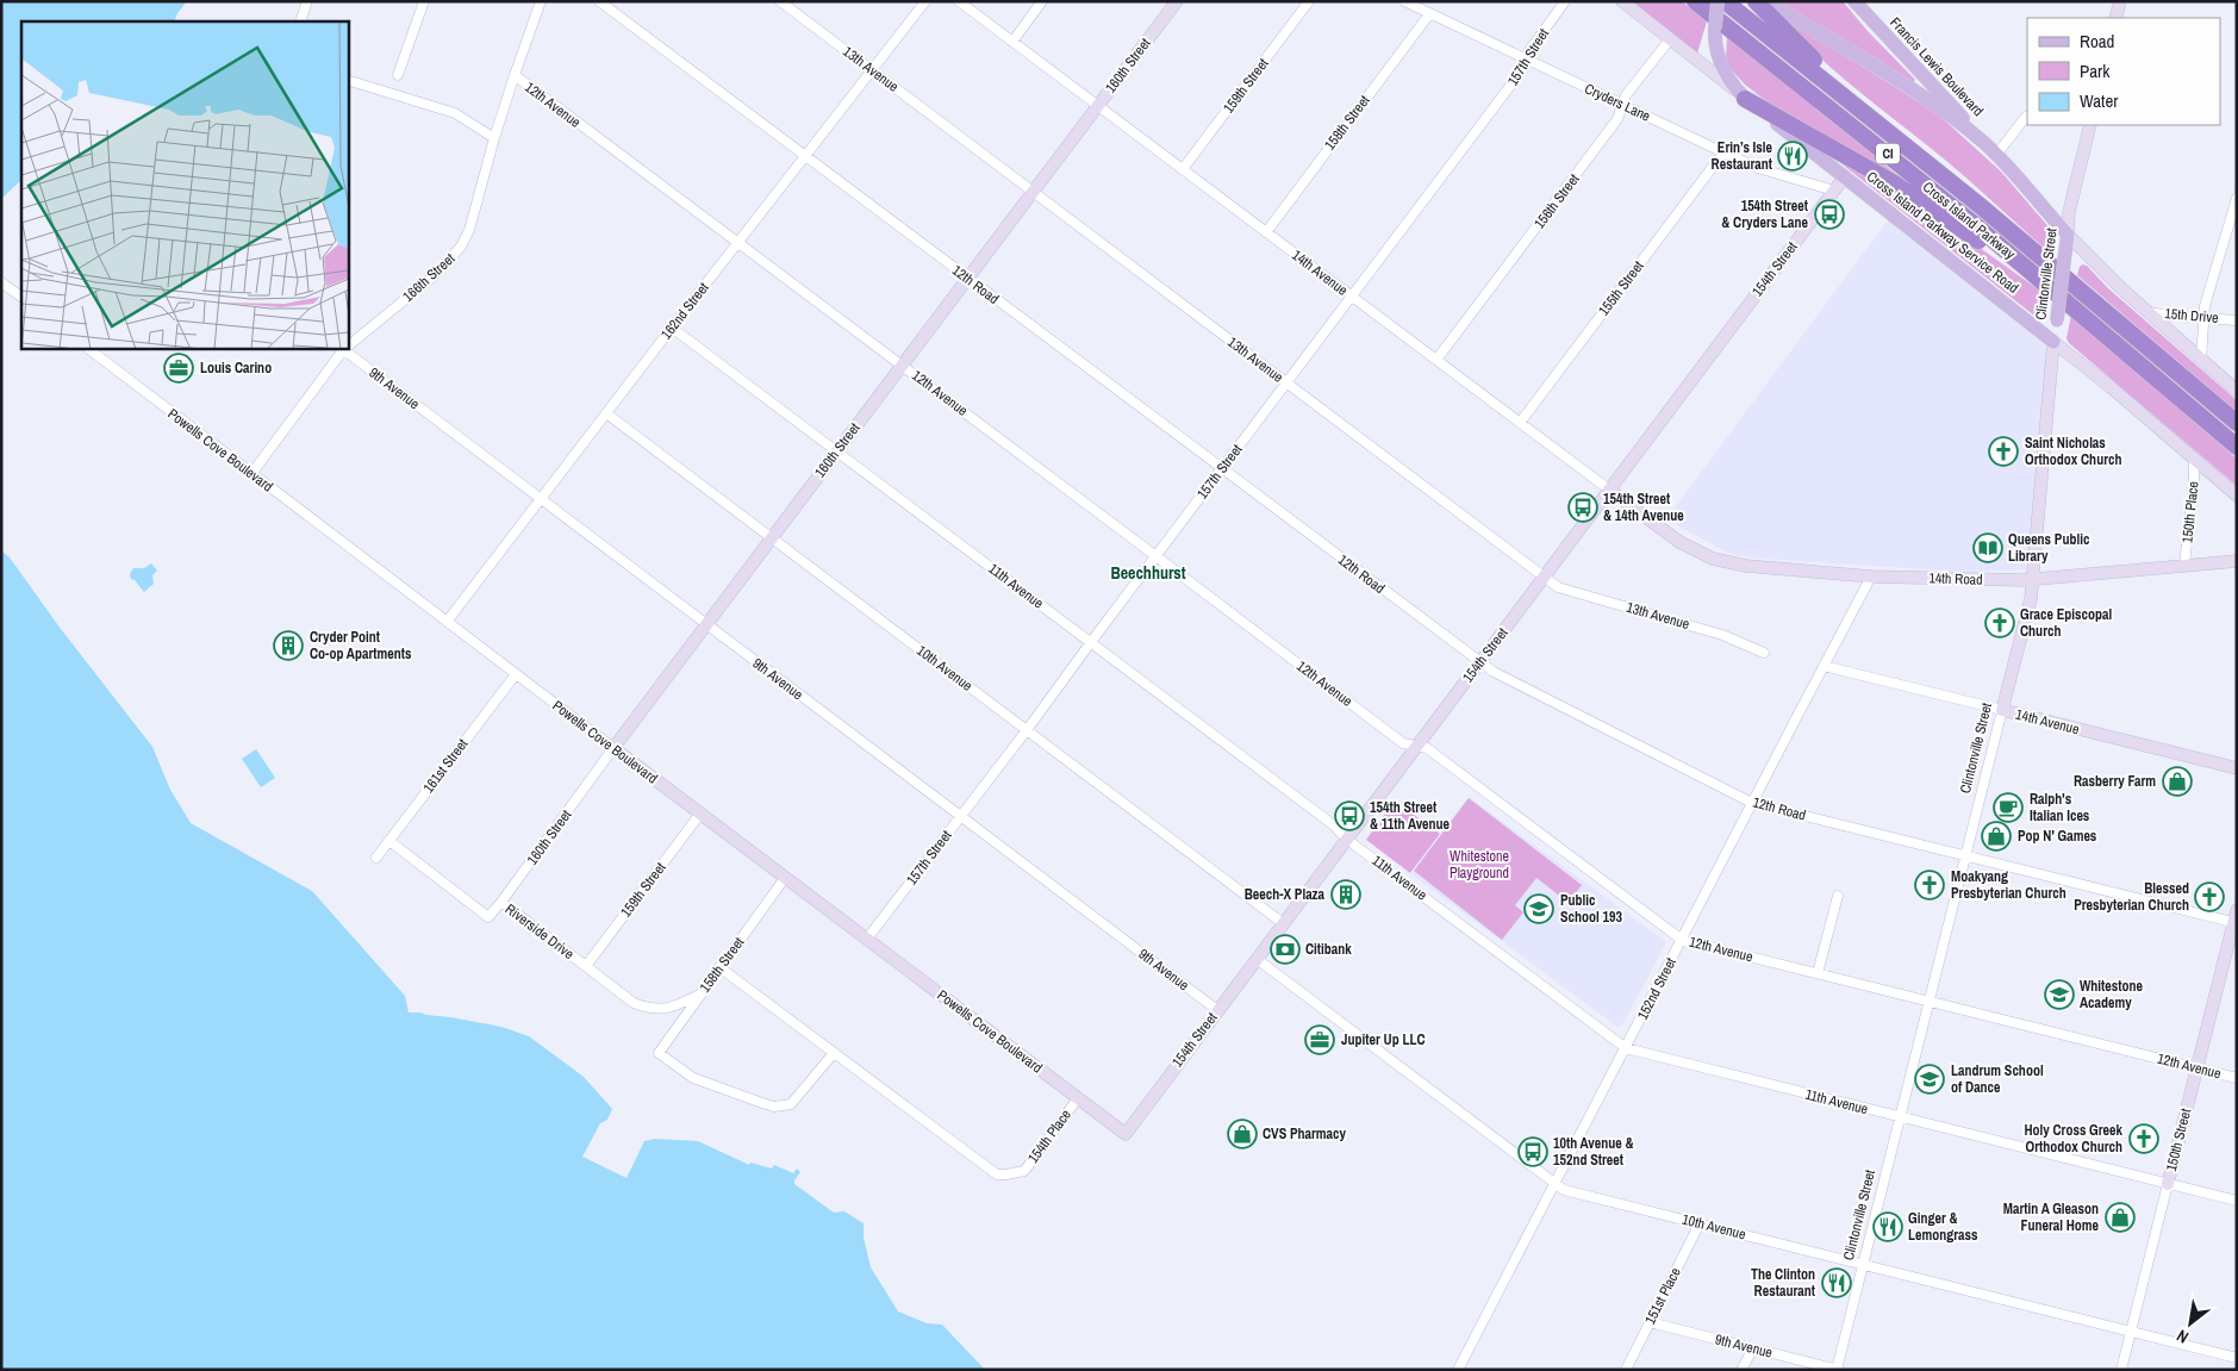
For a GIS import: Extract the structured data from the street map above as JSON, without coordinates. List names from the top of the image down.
{
  "streets": {
    "highway": ["CI", "Cross Island Parkway"],
    "main road": ["Francis Lewis Boulevard", "Cross Island Parkway Service Road", "Clintonville Street"],
    "street": [
      "157th Street",
      "160th Street",
      "13th Avenue",
      "159th Street",
      "Cryders Lane",
      "12th Avenue",
      "158th Street",
      "156th Street",
      "154th Street",
      "14th Avenue",
      "166th Street",
      "12th Road",
      "155th Street",
      "162nd Street",
      "15th Drive",
      "9th Avenue",
      "Powells Cove Boulevard",
      "150th Place",
      "14th Road",
      "11th Avenue",
      "10th Avenue",
      "161st Street",
      "Riverside Drive",
      "152nd Street",
      "154th Place",
      "150th Street",
      "151st Place"
    ]
  },
  "crossings": [
    ["157th Street", "13th Avenue"],
    ["157th Street", "Cryders Lane"],
    ["157th Street", "12th Avenue"],
    ["157th Street", "14th Avenue"],
    ["157th Street", "12th Road"],
    ["157th Street", "9th Avenue"],
    ["157th Street", "Powells Cove Boulevard"],
    ["157th Street", "11th Avenue"],
    ["157th Street", "10th Avenue"],
    ["160th Street", "13th Avenue"],
    ["160th Street", "12th Avenue"],
    ["160th Street", "14th Avenue"],
    ["160th Street", "12th Road"],
    ["160th Street", "9th Avenue"],
    ["160th Street", "Powells Cove Boulevard"],
    ["160th Street", "11th Avenue"],
    ["160th Street", "10th Avenue"],
    ["160th Street", "Riverside Drive"],
    ["13th Avenue", "154th Street"],
    ["13th Avenue", "162nd Street"],
    ["159th Street", "14th Avenue"],
    ["159th Street", "Powells Cove Boulevard"],
    ["159th Street", "Riverside Drive"],
    ["Cryders Lane", "158th Street"],
    ["Cryders Lane", "156th Street"],
    ["Cryders Lane", "154th Street"],
    ["Cryders Lane", "155th Street"],
    ["12th Avenue", "154th Street"],
    ["12th Avenue", "Clintonville Street"],
    ["12th Avenue", "166th Street"],
    ["12th Avenue", "162nd Street"],
    ["12th Avenue", "152nd Street"],
    ["12th Avenue", "150th Street"],
    ["158th Street", "14th Avenue"],
    ["158th Street", "Powells Cove Boulevard"],
    ["158th Street", "Riverside Drive"],
    ["158th Street", "154th Place"],
    ["156th Street", "Cross Island Parkway Service Road"],
    ["156th Street", "14th Avenue"],
    ["Cross Island Parkway Service Road", "154th Street"],
    ["Cross Island Parkway Service Road", "Clintonville Street"],
    ["Cross Island Parkway Service Road", "150th Place"],
    ["154th Street", "14th Avenue"],
    ["154th Street", "12th Road"],
    ["154th Street", "9th Avenue"],
    ["154th Street", "Powells Cove Boulevard"],
    ["154th Street", "11th Avenue"],
    ["154th Street", "10th Avenue"],
    ["14th Avenue", "Clintonville Street"],
    ["14th Avenue", "155th Street"],
    ["14th Avenue", "14th Road"],
    ["14th Avenue", "152nd Street"],
    ["Clintonville Street", "12th Road"],
    ["Clintonville Street", "9th Avenue"],
    ["Clintonville Street", "14th Road"],
    ["Clintonville Street", "11th Avenue"],
    ["Clintonville Street", "10th Avenue"],
    ["166th Street", "9th Avenue"],
    ["166th Street", "Powells Cove Boulevard"],
    ["12th Road", "162nd Street"],
    ["12th Road", "152nd Street"],
    ["12th Road", "150th Street"],
    ["162nd Street", "9th Avenue"],
    ["162nd Street", "Powells Cove Boulevard"],
    ["162nd Street", "11th Avenue"],
    ["162nd Street", "10th Avenue"],
    ["9th Avenue", "151st Place"],
    ["Powells Cove Boulevard", "161st Street"],
    ["Powells Cove Boulevard", "154th Place"],
    ["150th Place", "14th Road"],
    ["14th Road", "152nd Street"],
    ["11th Avenue", "152nd Street"],
    ["11th Avenue", "150th Street"],
    ["10th Avenue", "152nd Street"],
    ["10th Avenue", "150th Street"],
    ["10th Avenue", "151st Place"],
    ["161st Street", "Riverside Drive"]
  ],
  "districts": ["Beechhurst"],
  "parks": ["Whitestone Playground"],
  "places": {
    "restaurant": ["Erin’s Isle Restaurant", "Ginger & Lemongrass", "The Clinton Restaurant"],
    "bus stop": [
      "154th Street & Cryders Lane",
      "154th Street & 14th Avenue",
      "154th Street & 11th Avenue",
      "10th Avenue & 152nd Street"
    ],
    "office": ["Louis Carino", "Jupiter Up LLC"],
    "church": [
      "Saint Nicholas Orthodox Church",
      "Grace Episcopal Church",
      "Moakyang Presbyterian Church",
      "Blessed Presbyterian Church",
      "Holy Cross Greek Orthodox Church"
    ],
    "library": ["Queens Public Library"],
    "building": ["Cryder Point Co-op Apartments", "Beech-X Plaza"],
    "shop": [
      "Rasberry Farm",
      "Pop N' Games",
      "CVS Pharmacy",
      "Martin A Gleason Funeral Home"
    ],
    "cafe": ["Ralph's Italian Ices"],
    "school or university": ["Public School 193", "Whitestone Academy", "Landrum School of Dance"],
    "bank": ["Citibank"]
  },
  "legend": ["Road", "Park", "Water"],
  "north": "bottom left"
}
